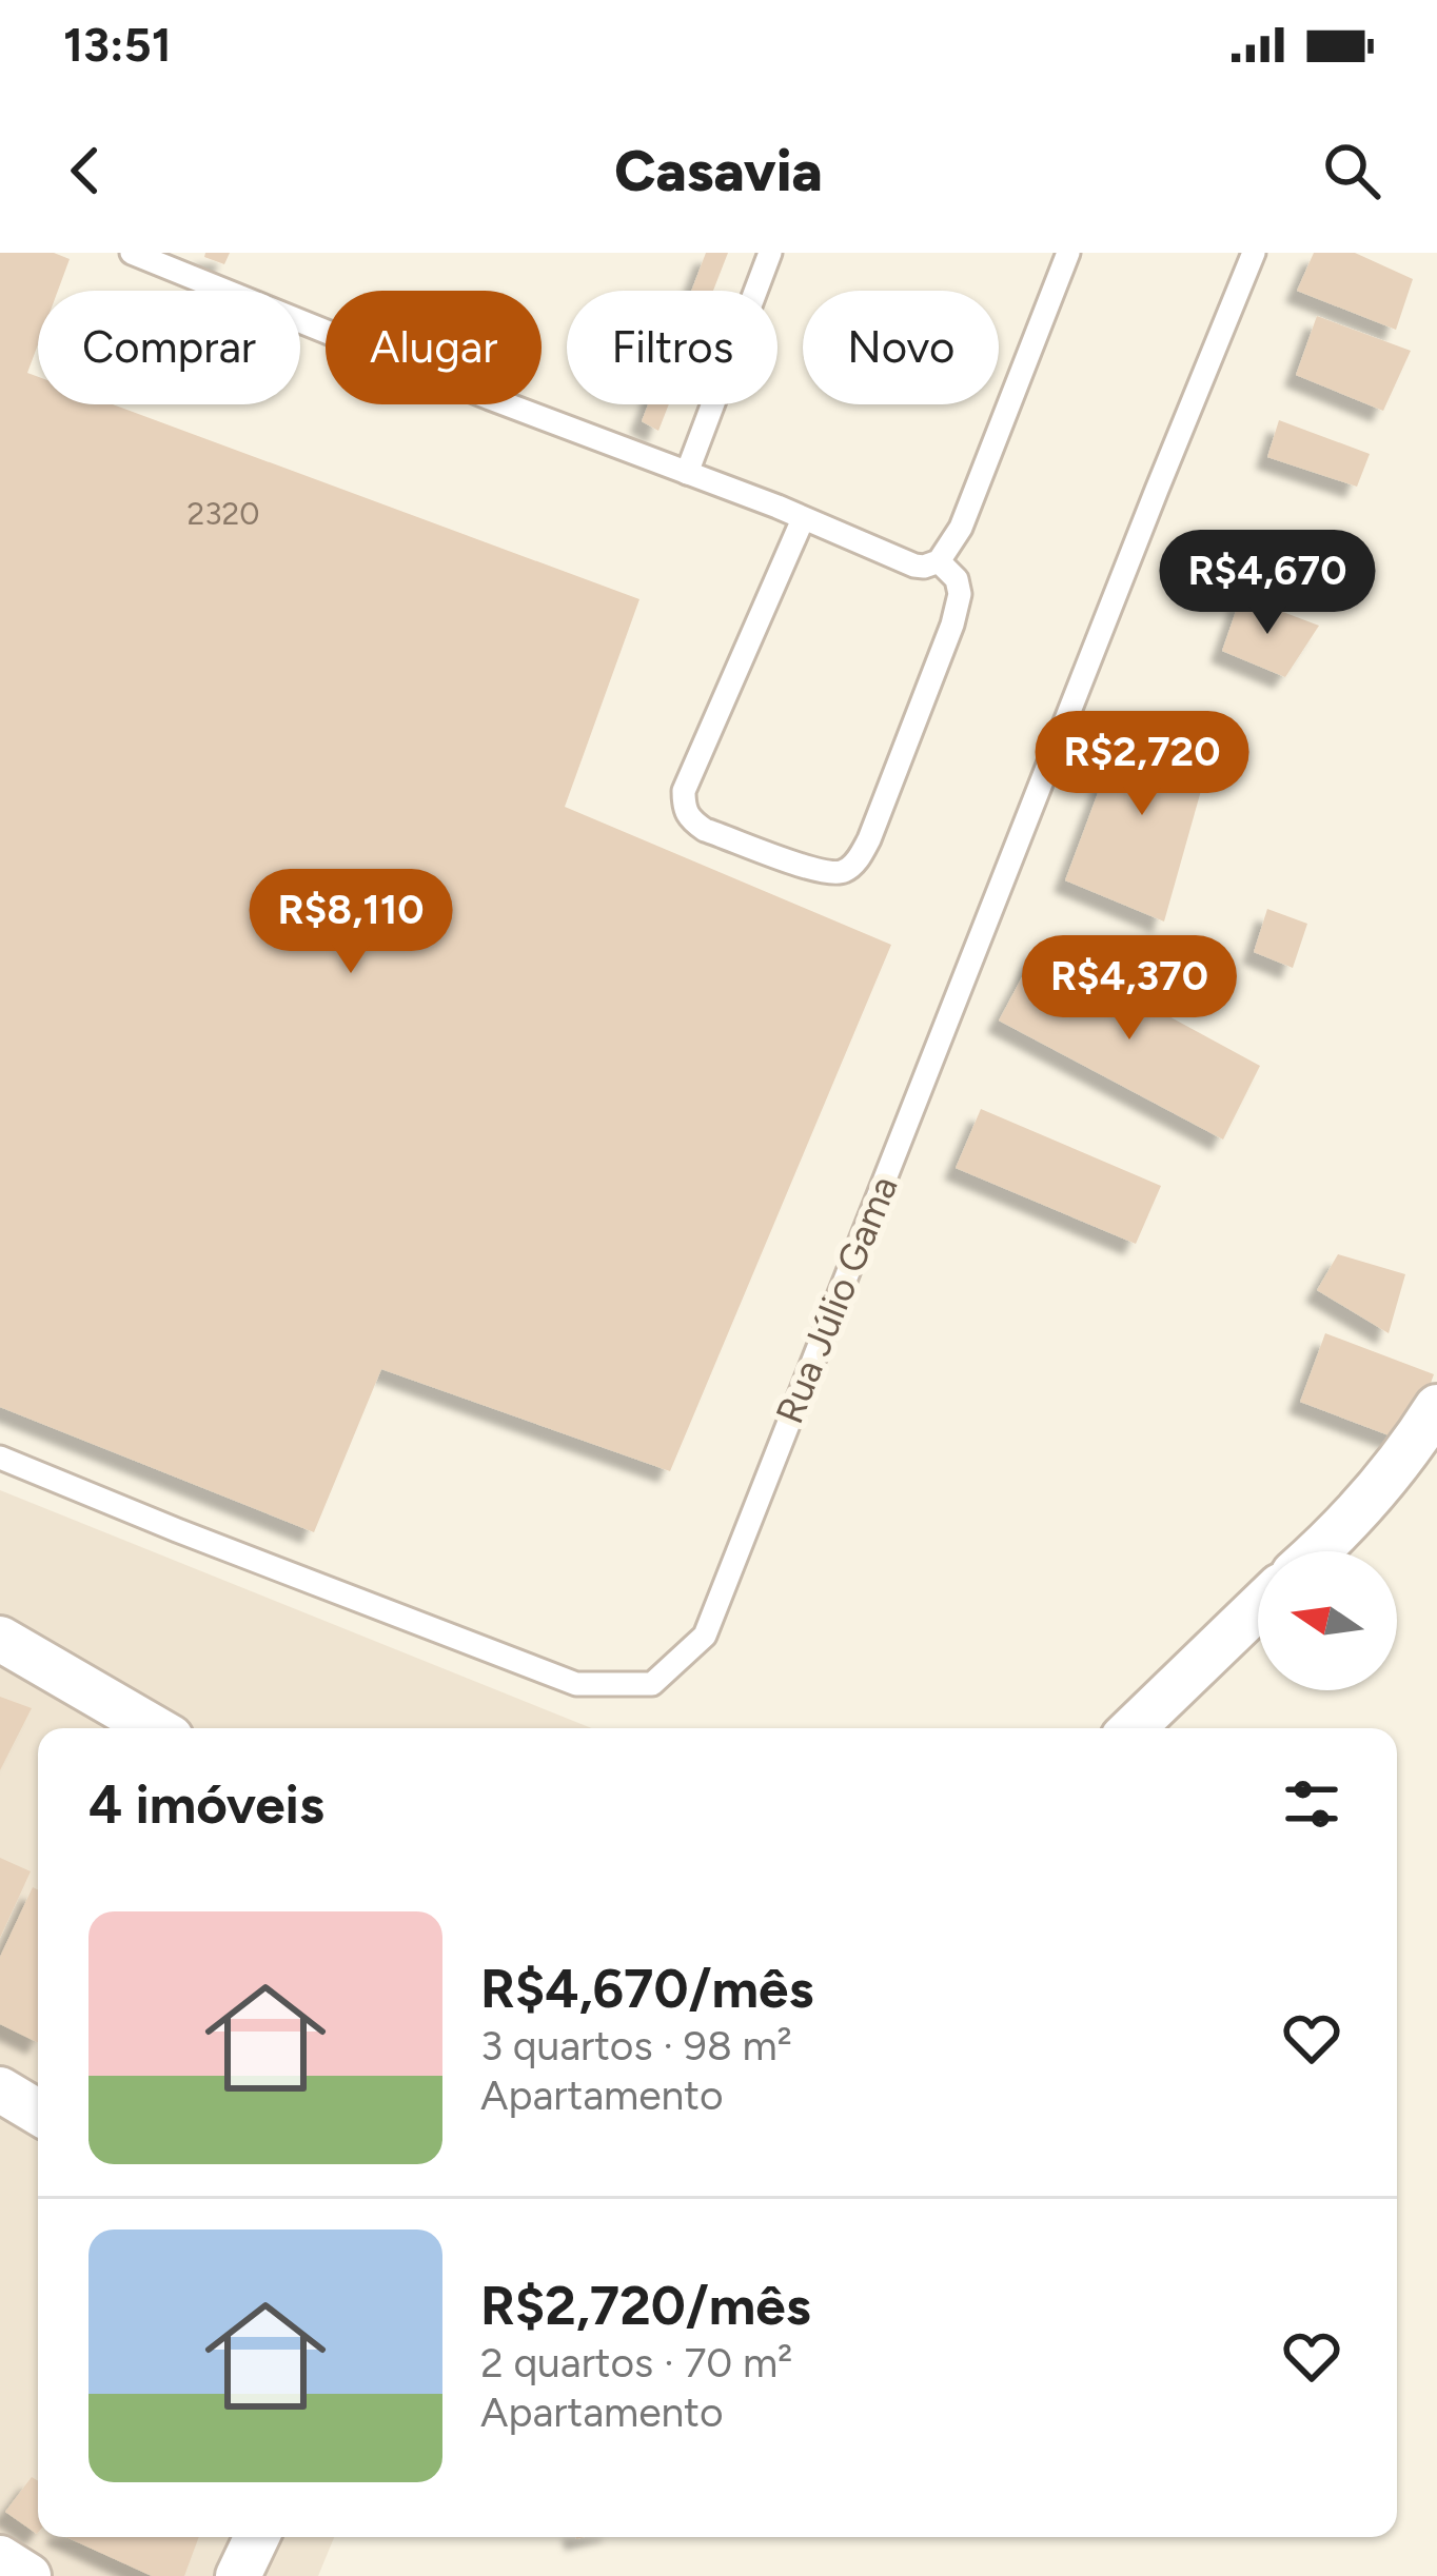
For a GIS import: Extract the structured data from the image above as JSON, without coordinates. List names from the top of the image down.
{
  "streets": {
    "lane": ["Rua Júlio Gama"]
  },
  "house_numbers": ["2320"],
  "north": "left",
  "page": {
    "status": "13:51",
    "header": "Casavia",
    "chip": [
      "Comprar",
      "Alugar",
      "Filtros",
      "Novo"
    ],
    "price": [
      "R$4,670",
      "R$2,720",
      "R$8,110",
      "R$4,370"
    ],
    "heading": "4 imóveis",
    "list": [
      {
        "name": "R$4,670/mês",
        "note": "3 quartos · 98 m² · Apartamento"
      },
      {
        "name": "R$2,720/mês",
        "note": "2 quartos · 70 m² · Apartamento"
      }
    ]
  }
}
